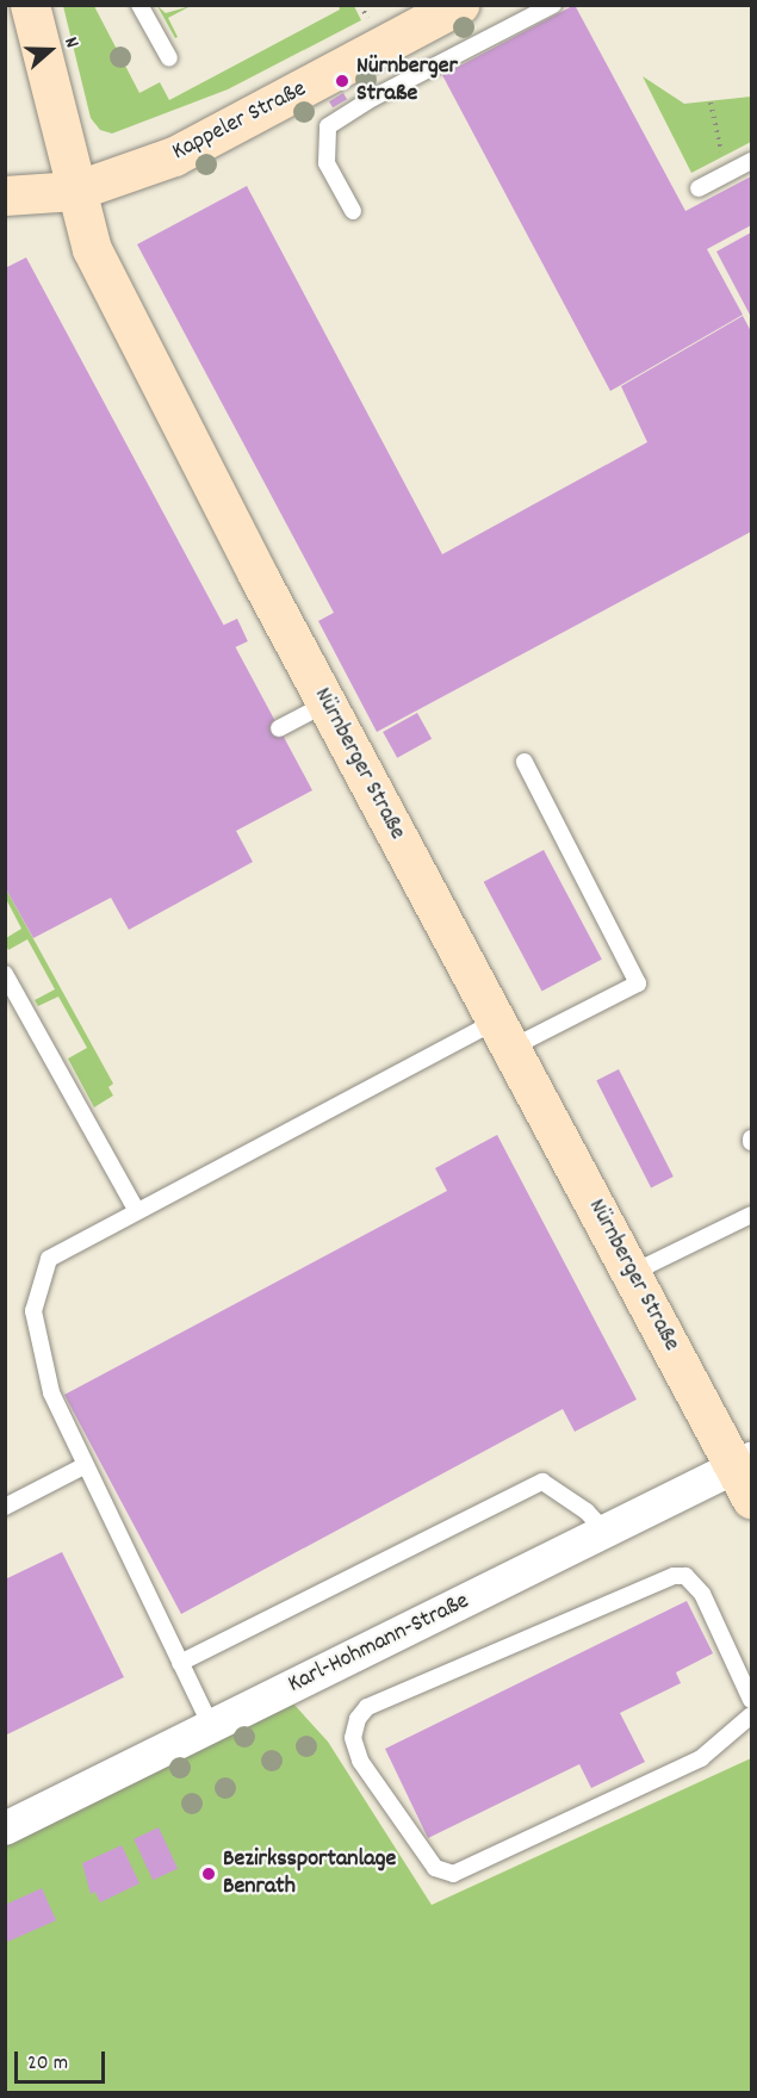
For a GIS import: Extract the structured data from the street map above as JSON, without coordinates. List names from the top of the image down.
{
  "streets": {
    "street": ["Kappeler Straße", "Nürnberger Straße", "Karl-Hohmann-Straße"]
  },
  "crossings": [
    ["Kappeler Straße", "Nürnberger Straße"],
    ["Nürnberger Straße", "Karl-Hohmann-Straße"]
  ],
  "places": ["Nürnberger Straße", "Bezirkssportanlage Benrath"],
  "scale_bar": "20 m",
  "north": "right"
}
